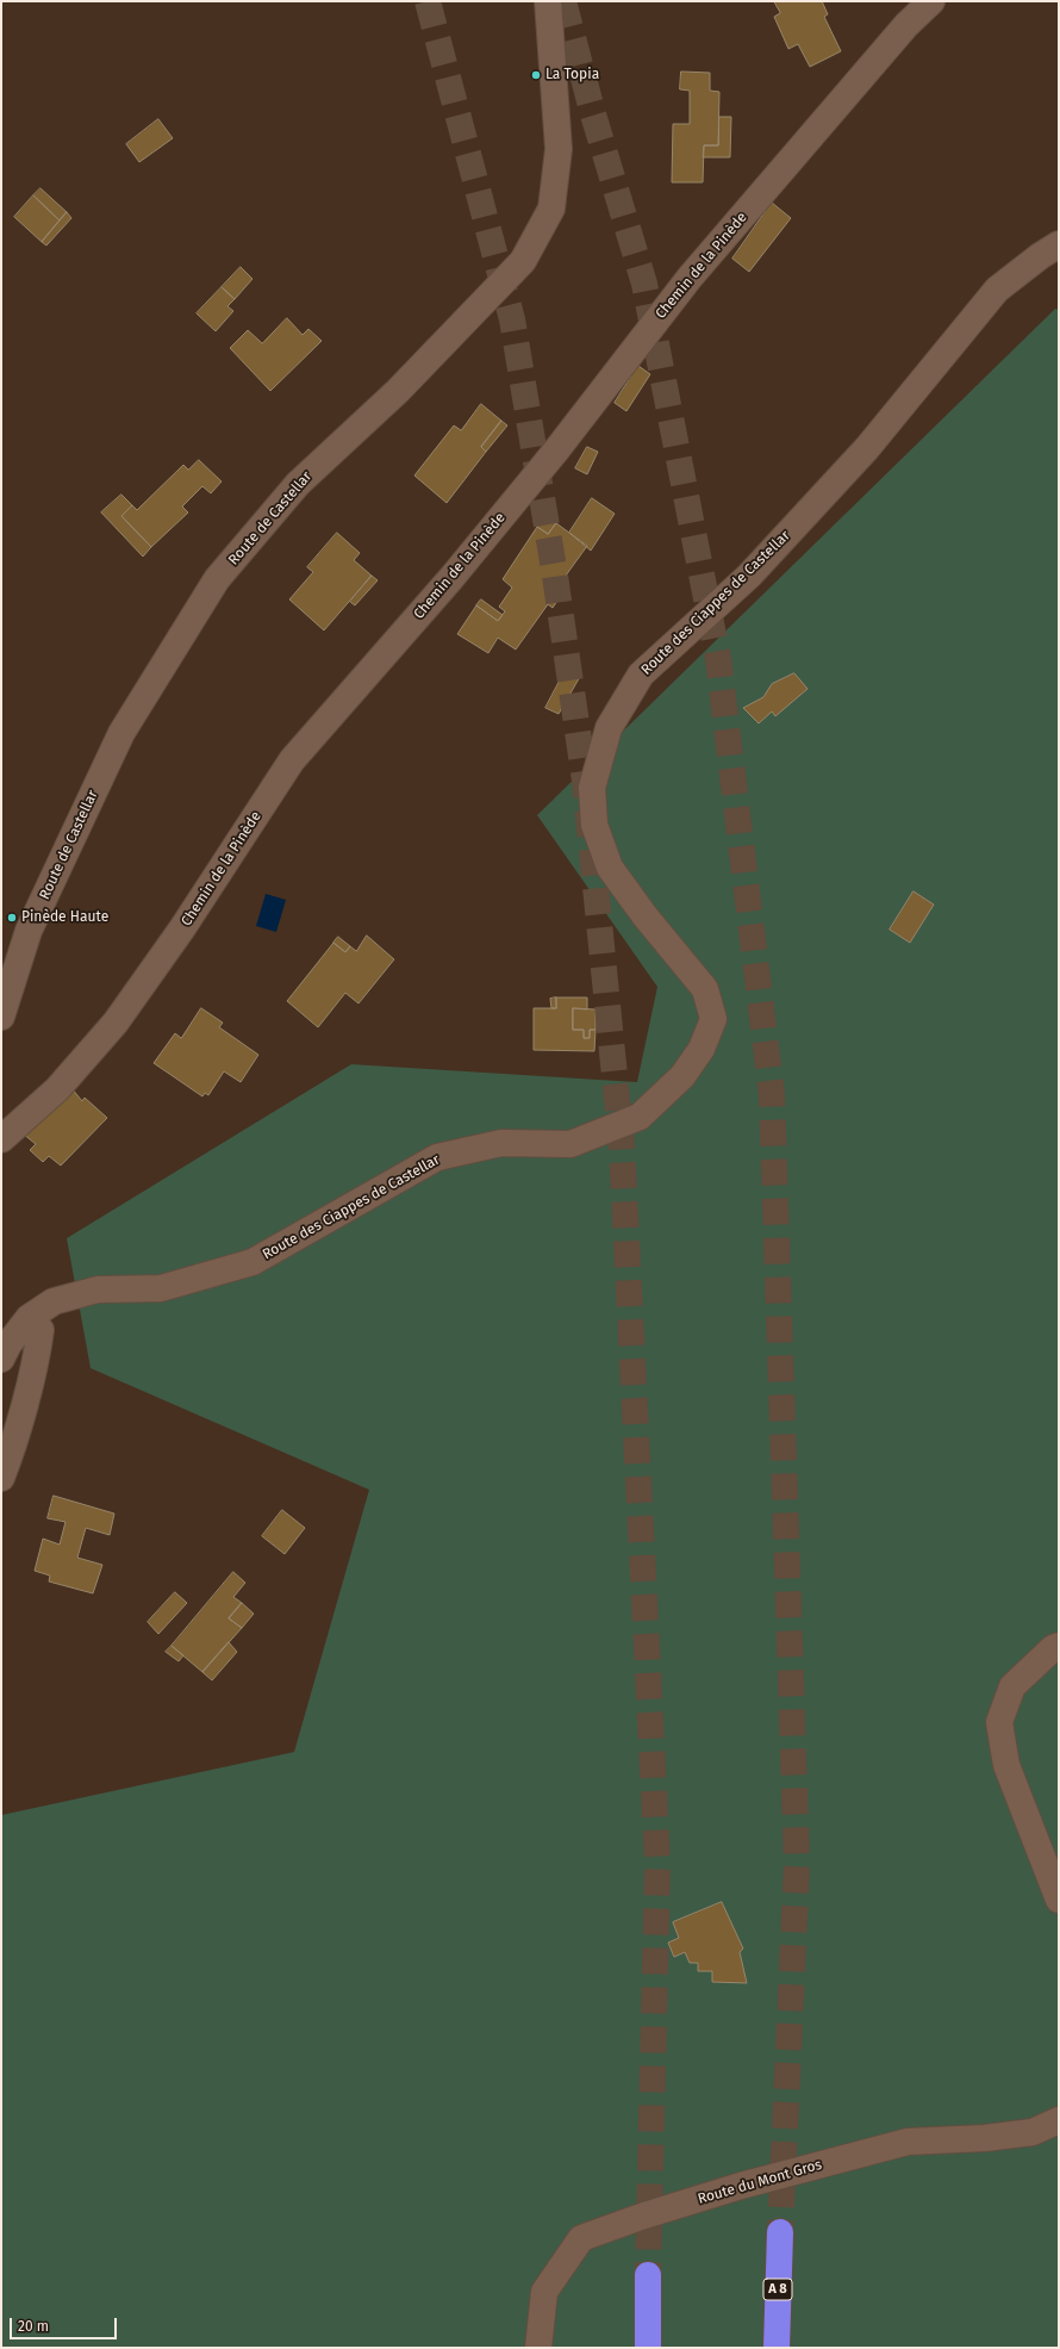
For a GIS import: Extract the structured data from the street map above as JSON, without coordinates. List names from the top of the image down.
{
  "streets": {
    "highway": ["A 8"],
    "street": [
      "Chemin de la Pinède",
      "Route de Castellar",
      "Route des Ciappes de Castellar",
      "Route du Mont Gros"
    ]
  },
  "places": ["La Topia", "Pinède Haute"],
  "scale_bar": "20 m"
}
